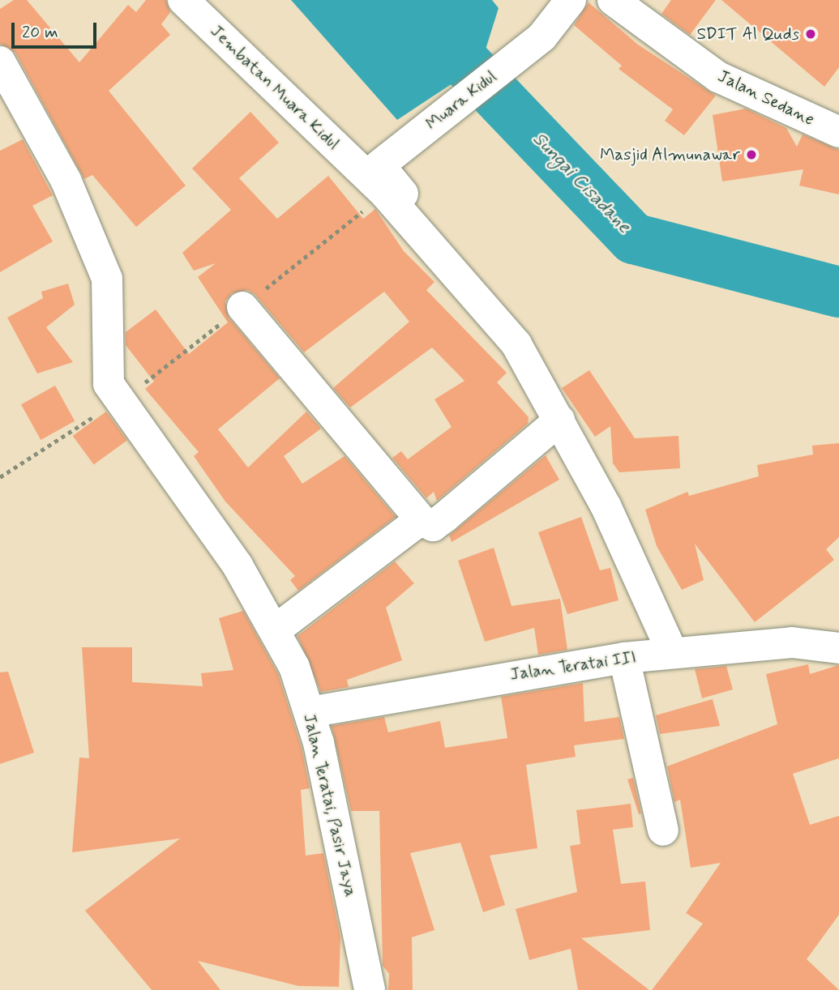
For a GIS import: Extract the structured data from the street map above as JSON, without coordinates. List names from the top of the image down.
{
  "streets": {
    "street": [
      "Jembatan Muara Kidul",
      "Jalan Sedane",
      "Muara Kidul",
      "Jalan Teratai III",
      "Jalan Teratai, Pasir Jaya"
    ]
  },
  "crossings": [
    ["Jembatan Muara Kidul", "Muara Kidul"],
    ["Jalan Teratai III", "Jalan Teratai, Pasir Jaya"]
  ],
  "water": ["Sungai Cisadane"],
  "places": ["SDIT Al Quds", "Masjid Almunawar"],
  "scale_bar": "20 m"
}
